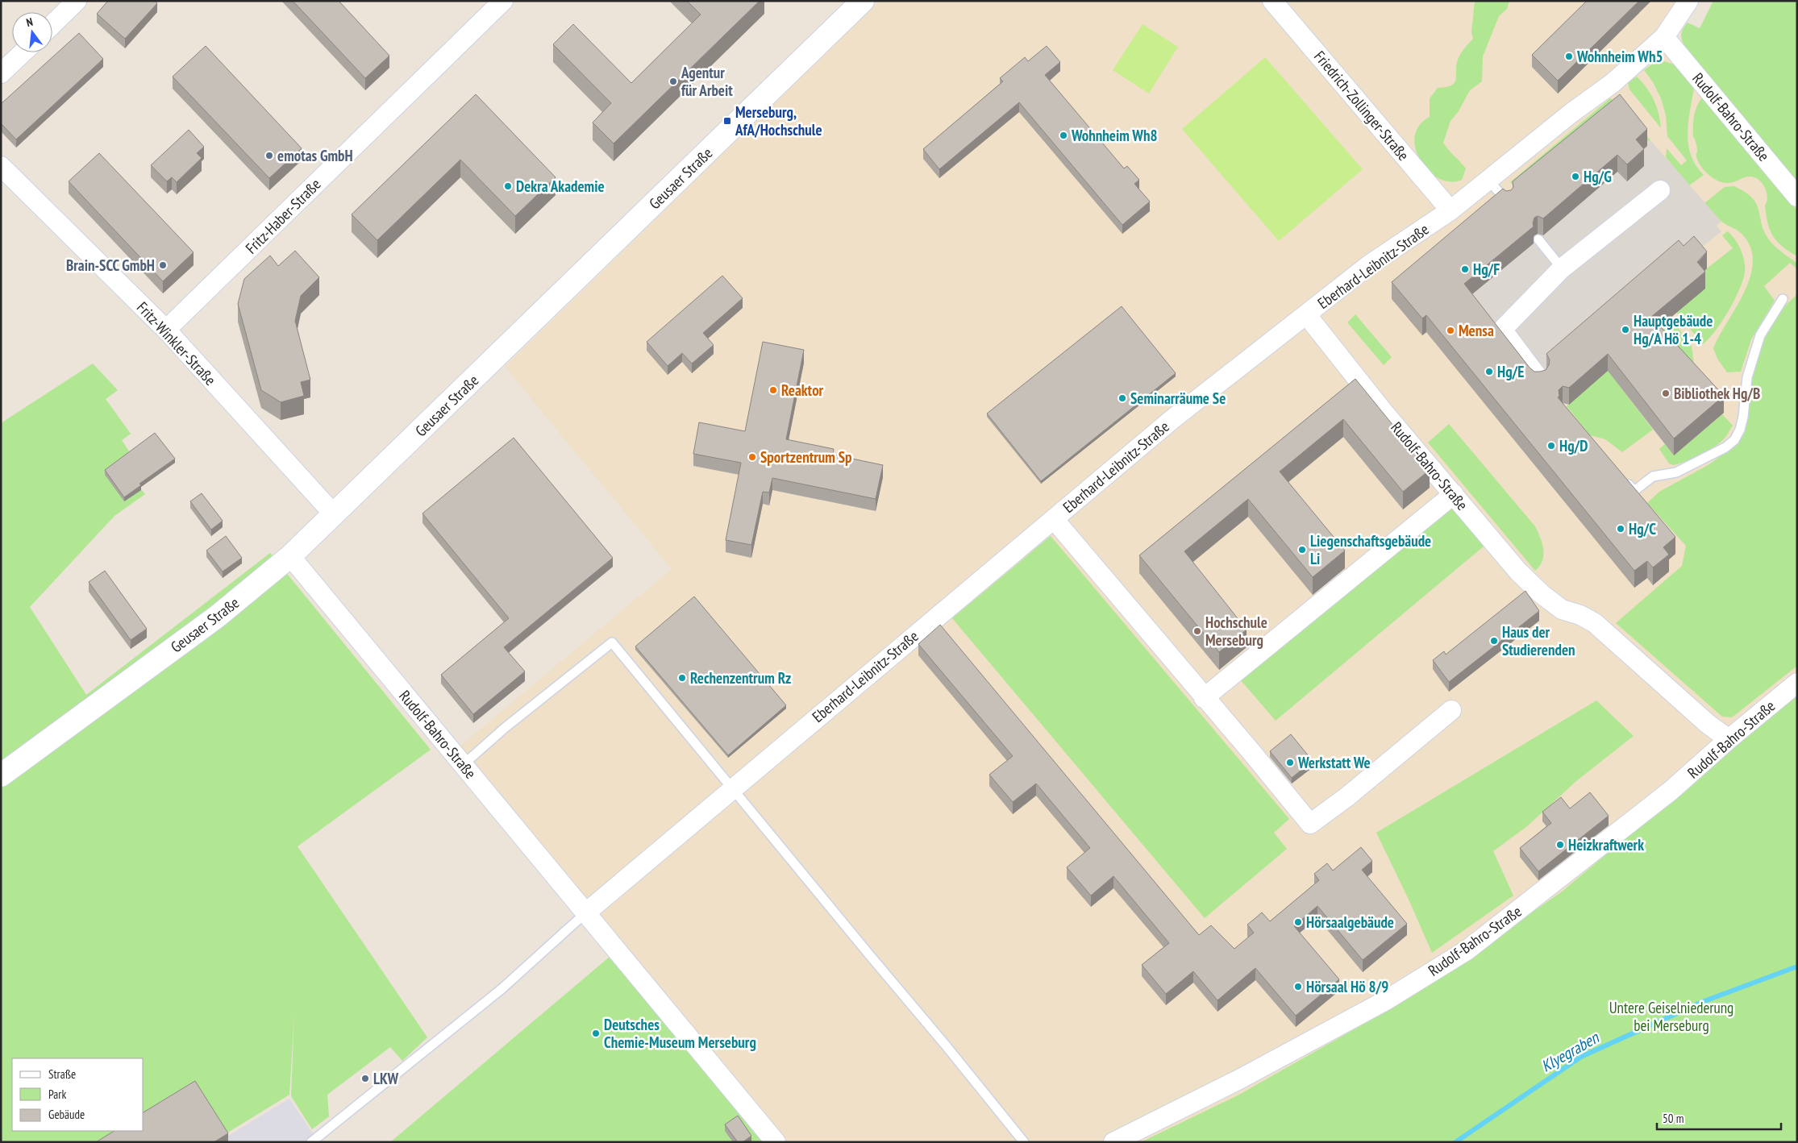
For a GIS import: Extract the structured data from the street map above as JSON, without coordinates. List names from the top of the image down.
{
  "streets": {
    "street": [
      "Friedrich-Zollinger-Straße",
      "Rudolf-Bahro-Straße",
      "Geusaer Straße",
      "Fritz-Haber-Straße",
      "Eberhard-Leibnitz-Straße",
      "Fritz-Winkler-Straße"
    ]
  },
  "crossings": [
    ["Friedrich-Zollinger-Straße", "Eberhard-Leibnitz-Straße"],
    ["Rudolf-Bahro-Straße", "Geusaer Straße"],
    ["Rudolf-Bahro-Straße", "Eberhard-Leibnitz-Straße"],
    ["Geusaer Straße", "Fritz-Winkler-Straße"],
    ["Fritz-Haber-Straße", "Fritz-Winkler-Straße"]
  ],
  "water": ["Klyegraben"],
  "parks": ["Untere Geiselniederung bei Merseburg"],
  "places": {
    "other": [
      "Wohnheim Wh5",
      "Agentur für Arbeit",
      "Wohnheim Wh8",
      "emotas GmbH",
      "Hg/G",
      "Dekra Akademie",
      "Brain-SCC GmbH",
      "Hg/F",
      "Hauptgebäude Hg/A Hö 1-4",
      "Mensa",
      "Hg/E",
      "Reaktor",
      "Bibliothek Hg/B",
      "Seminarräume Se",
      "Hg/D",
      "Sportzentrum Sp",
      "Hg/C",
      "Liegenschaftsgebäude Li",
      "Hochschule Merseburg",
      "Haus der Studierenden",
      "Rechenzentrum Rz",
      "Werkstatt We",
      "Heizkraftwerk",
      "Hörsaalgebäude",
      "Hörsaal Hö 8/9",
      "Deutsches Chemie-Museum Merseburg",
      "LKW"
    ],
    "transit": ["Merseburg, AfA/Hochschule"]
  },
  "legend": ["Straße", "Park", "Gebäude"],
  "scale_bar": "50 m",
  "north": "top"
}
